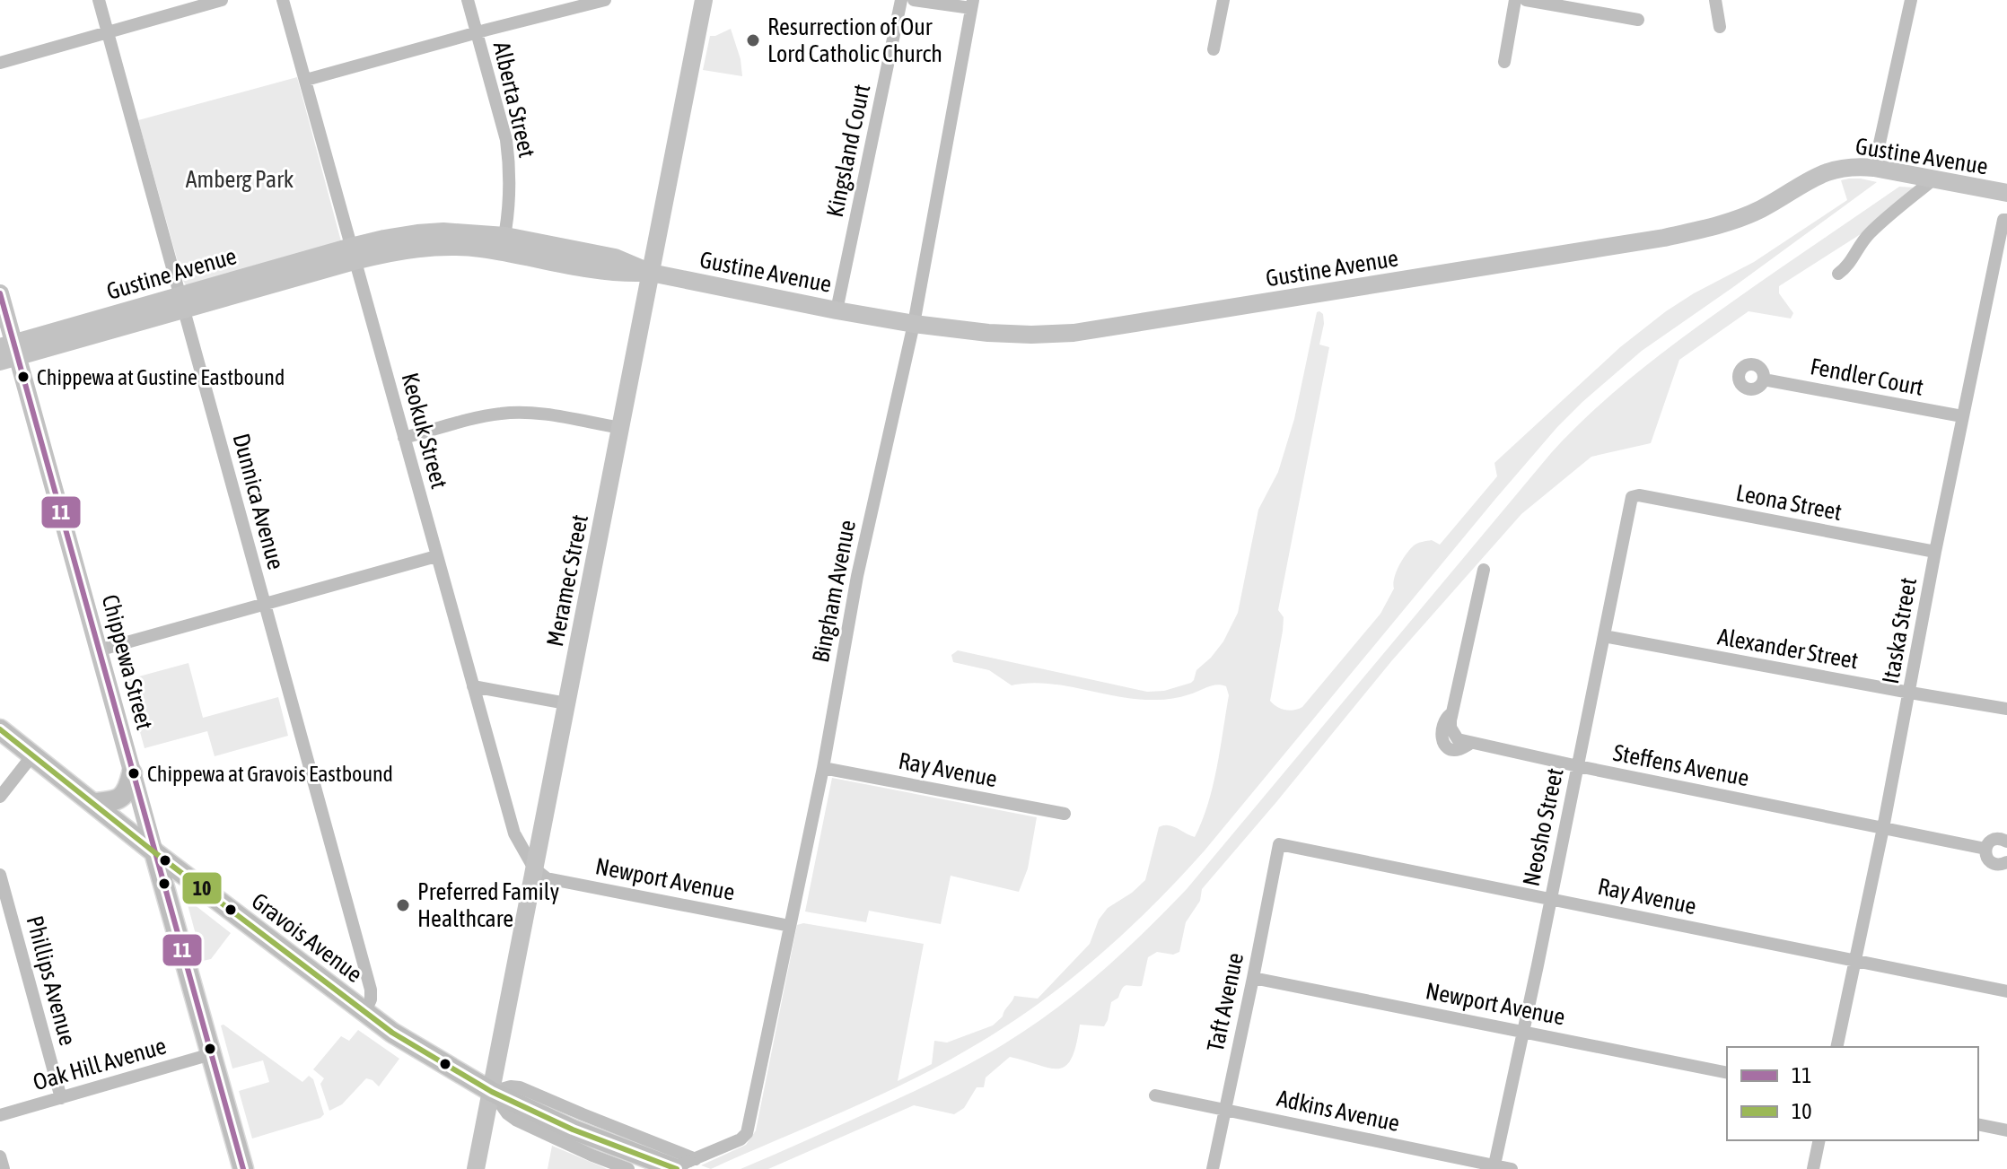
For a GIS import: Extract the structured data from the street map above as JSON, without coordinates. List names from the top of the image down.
{
  "streets": {
    "main road": ["Chippewa Street", "Gravois Avenue"],
    "street": [
      "Alberta Street",
      "Kingsland Court",
      "Gustine Avenue",
      "Fendler Court",
      "Keokuk Street",
      "Dunnica Avenue",
      "Leona Street",
      "Meramec Street",
      "Bingham Avenue",
      "Itaska Street",
      "Alexander Street",
      "Steffens Avenue",
      "Ray Avenue",
      "Neosho Street",
      "Newport Avenue",
      "Phillips Avenue",
      "Taft Avenue",
      "Oak Hill Avenue",
      "Adkins Avenue"
    ]
  },
  "crossings": [
    ["Alberta Street", "Gustine Avenue"],
    ["Kingsland Court", "Gustine Avenue"],
    ["Gustine Avenue", "Keokuk Street"],
    ["Gustine Avenue", "Dunnica Avenue"],
    ["Gustine Avenue", "Meramec Street"],
    ["Gustine Avenue", "Bingham Avenue"],
    ["Gustine Avenue", "Chippewa Street"],
    ["Fendler Court", "Itaska Street"],
    ["Keokuk Street", "Meramec Street"],
    ["Keokuk Street", "Newport Avenue"],
    ["Dunnica Avenue", "Gravois Avenue"],
    ["Leona Street", "Itaska Street"],
    ["Leona Street", "Neosho Street"],
    ["Meramec Street", "Newport Avenue"],
    ["Meramec Street", "Gravois Avenue"],
    ["Bingham Avenue", "Ray Avenue"],
    ["Bingham Avenue", "Newport Avenue"],
    ["Bingham Avenue", "Gravois Avenue"],
    ["Itaska Street", "Alexander Street"],
    ["Itaska Street", "Steffens Avenue"],
    ["Itaska Street", "Ray Avenue"],
    ["Alexander Street", "Neosho Street"],
    ["Chippewa Street", "Gravois Avenue"],
    ["Chippewa Street", "Oak Hill Avenue"],
    ["Steffens Avenue", "Neosho Street"],
    ["Ray Avenue", "Neosho Street"],
    ["Ray Avenue", "Taft Avenue"],
    ["Neosho Street", "Newport Avenue"],
    ["Neosho Street", "Adkins Avenue"],
    ["Newport Avenue", "Taft Avenue"],
    ["Phillips Avenue", "Oak Hill Avenue"],
    ["Taft Avenue", "Adkins Avenue"]
  ],
  "parks": ["Amberg Park"],
  "places": [
    "Resurrection of Our Lord Catholic Church",
    "Chippewa at Gustine Eastbound",
    "Chippewa at Gravois Eastbound",
    "Preferred Family Healthcare"
  ],
  "lines": ["transit line 11", "transit line 10"],
  "legend": ["11", "10"]
}
